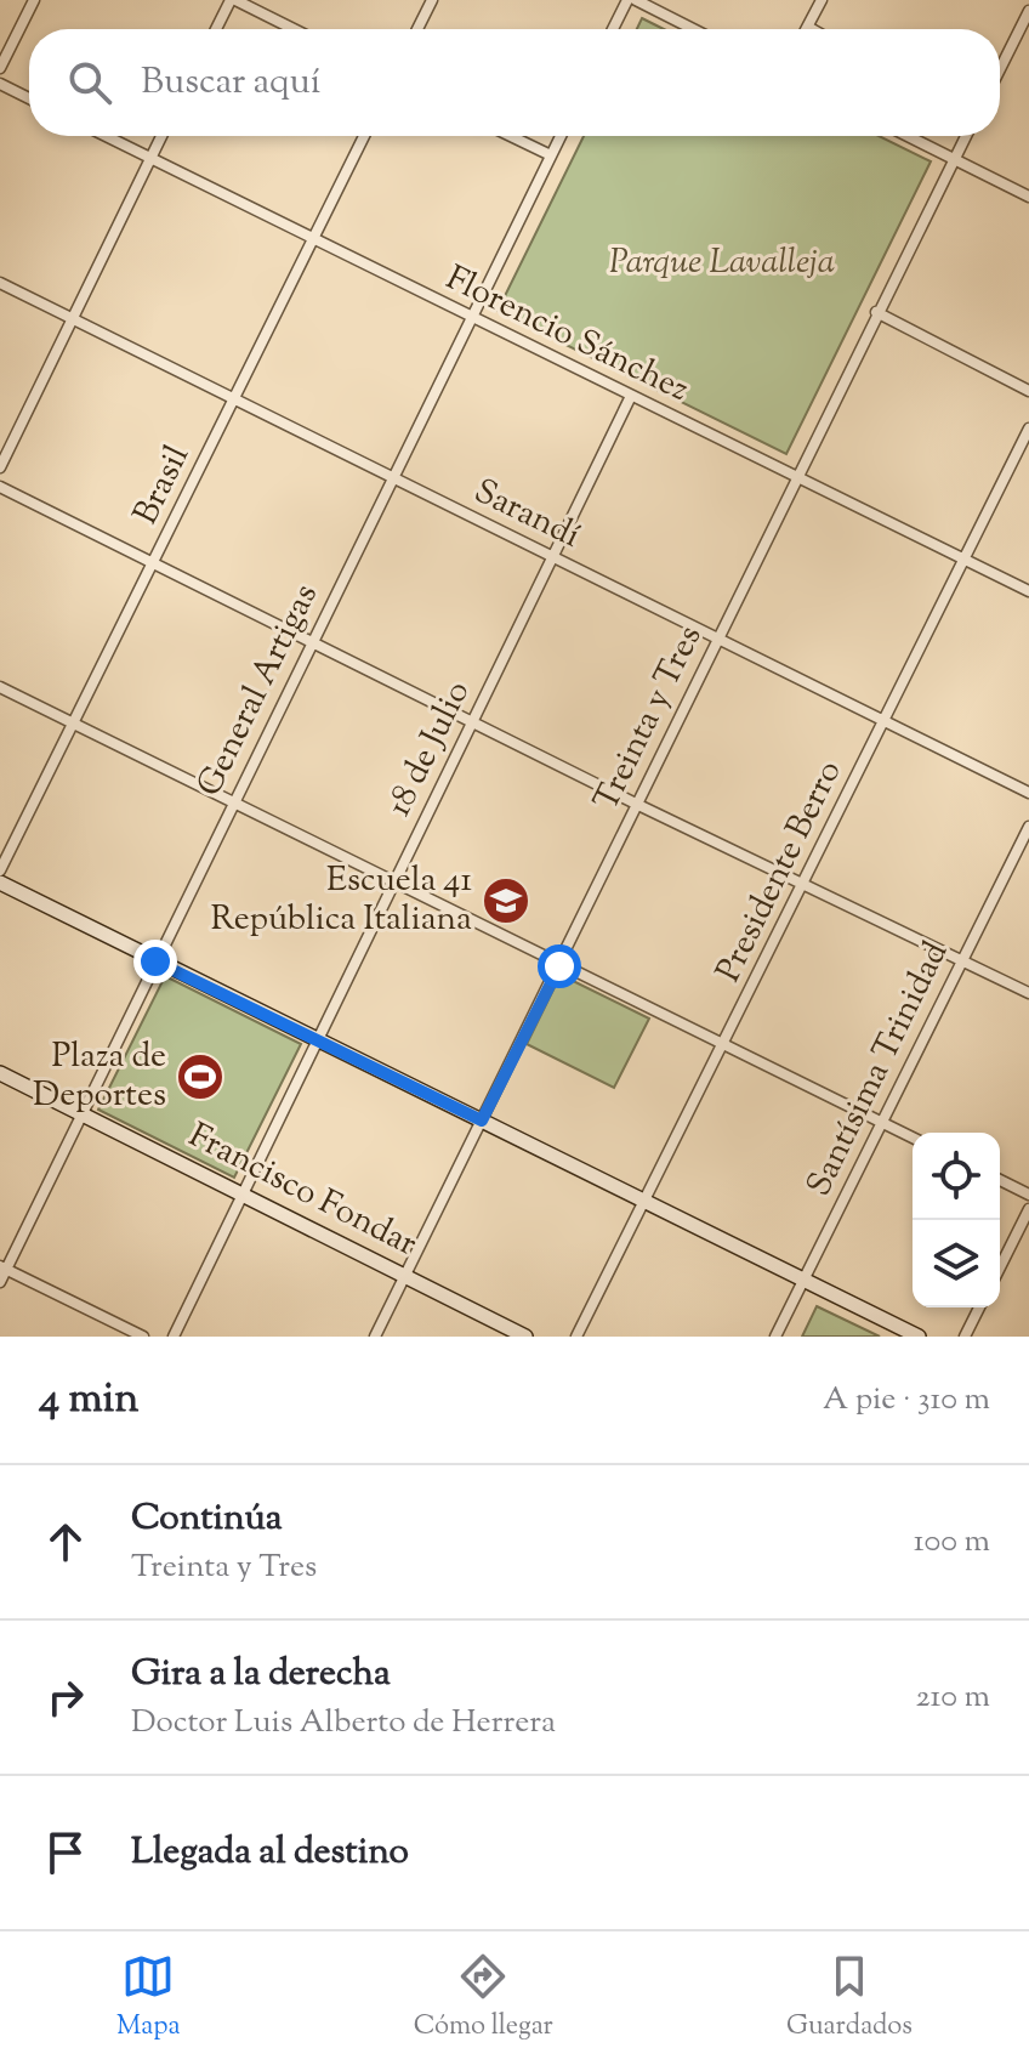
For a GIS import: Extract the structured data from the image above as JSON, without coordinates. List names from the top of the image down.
{
  "streets": {
    "street": [
      "Florencio Sánchez",
      "Brasil",
      "Sarandí",
      "General Artigas",
      "Treinta y Tres",
      "18 de Julio",
      "Presidente Berro",
      "Santísima Trinidad",
      "Francisco Fondar"
    ]
  },
  "crossings": [
    ["Florencio Sánchez", "Brasil"],
    ["Florencio Sánchez", "General Artigas"],
    ["Florencio Sánchez", "Treinta y Tres"],
    ["Florencio Sánchez", "18 de Julio"],
    ["Florencio Sánchez", "Presidente Berro"],
    ["Brasil", "Sarandí"],
    ["Sarandí", "General Artigas"],
    ["Sarandí", "Treinta y Tres"],
    ["Sarandí", "18 de Julio"],
    ["Sarandí", "Presidente Berro"],
    ["General Artigas", "Francisco Fondar"],
    ["Treinta y Tres", "Francisco Fondar"],
    ["18 de Julio", "Francisco Fondar"]
  ],
  "parks": ["Parque Lavalleja"],
  "places": {
    "school or university": ["Escuela 41 República Italiana"],
    "sports": ["Plaza de Deportes"]
  },
  "page": {
    "search": "Buscar aquí",
    "heading": ["4 min", "A pie · 310 m"],
    "list": [
      ["Continúa", "Treinta y Tres", "100 m"],
      ["Gira a la derecha", "Doctor Luis Alberto de Herrera", "210 m"],
      "Llegada al destino"
    ],
    "nav": ["Mapa", "Cómo llegar", "Guardados"]
  }
}
